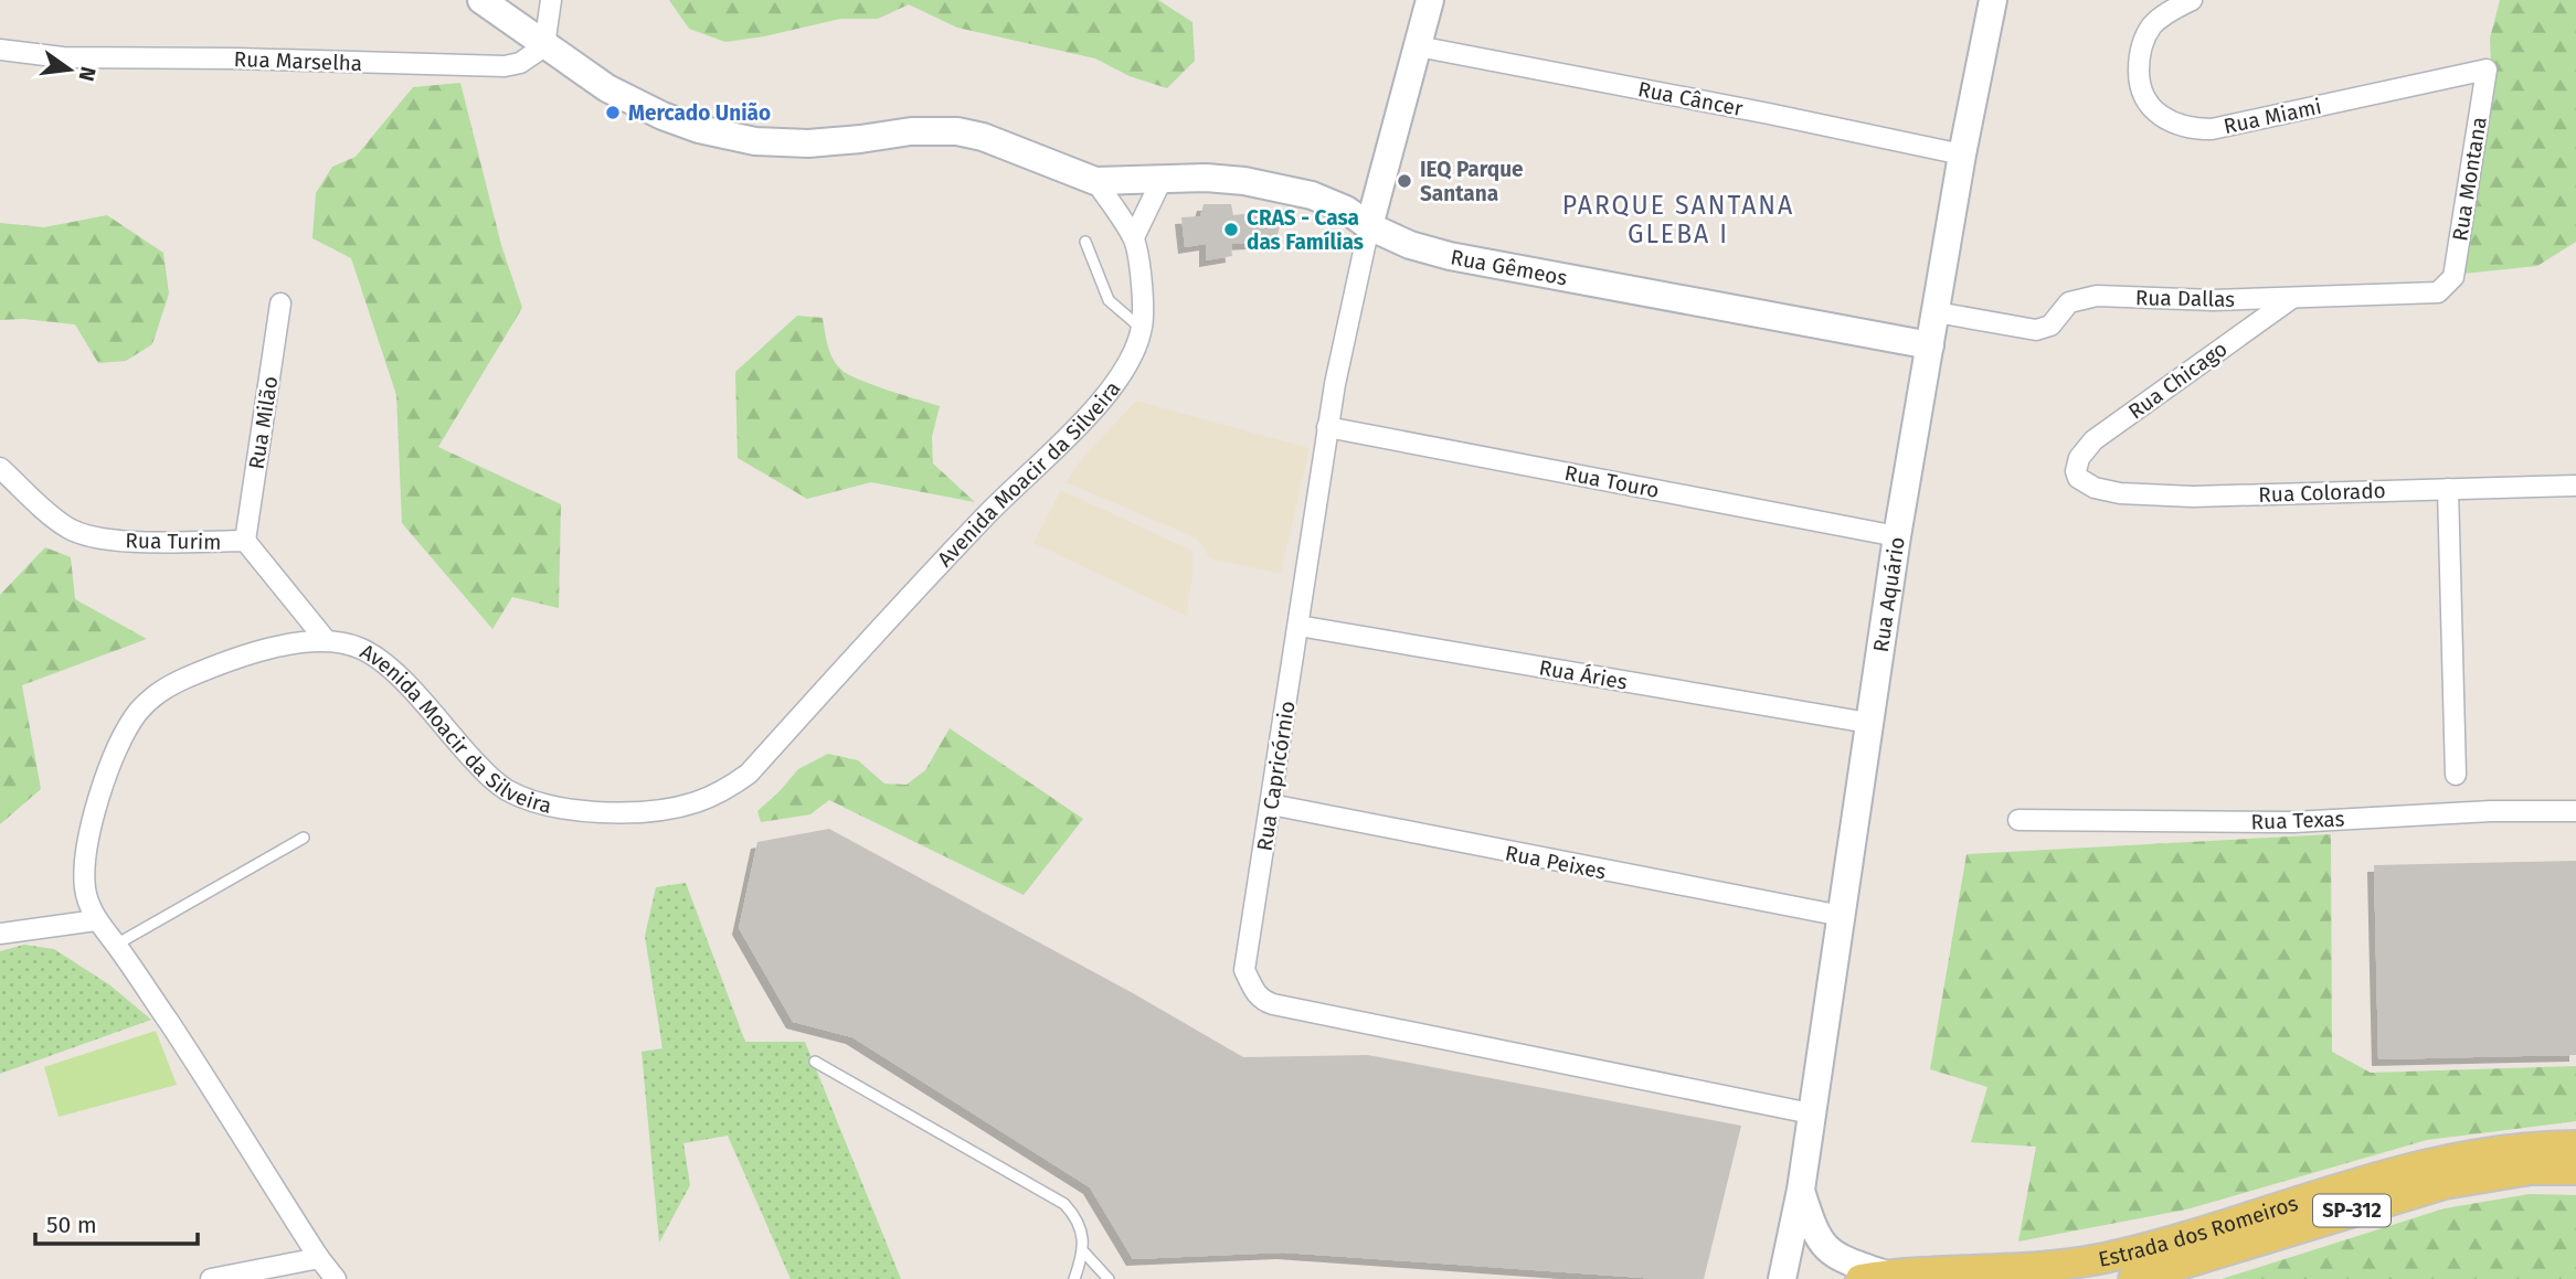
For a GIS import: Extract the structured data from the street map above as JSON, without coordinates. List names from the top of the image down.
{
  "streets": {
    "main road": ["SP-312", "Estrada dos Romeiros"],
    "street": [
      "Rua Marselha",
      "Rua Câncer",
      "Rua Miami",
      "Rua Montana",
      "Rua Gêmeos",
      "Rua Dallas",
      "Rua Chicago",
      "Rua Milão",
      "Avenida Moacir da Silveira",
      "Rua Touro",
      "Rua Colorado",
      "Rua Turim",
      "Rua Aquário",
      "Rua Áries",
      "Rua Capricórnio",
      "Rua Texas",
      "Rua Peixes"
    ]
  },
  "crossings": [
    ["Rua Câncer", "Rua Aquário"],
    ["Rua Câncer", "Rua Capricórnio"],
    ["Rua Miami", "Rua Montana"],
    ["Rua Montana", "Rua Dallas"],
    ["Rua Gêmeos", "Avenida Moacir da Silveira"],
    ["Rua Gêmeos", "Rua Aquário"],
    ["Rua Gêmeos", "Rua Capricórnio"],
    ["Rua Dallas", "Rua Chicago"],
    ["Rua Dallas", "Rua Aquário"],
    ["Rua Chicago", "Rua Colorado"],
    ["Rua Milão", "Rua Turim"],
    ["Avenida Moacir da Silveira", "Rua Turim"],
    ["Rua Touro", "Rua Aquário"],
    ["Rua Touro", "Rua Capricórnio"],
    ["Rua Aquário", "Rua Áries"],
    ["Rua Aquário", "Rua Capricórnio"],
    ["Rua Aquário", "Rua Peixes"],
    ["Rua Áries", "Rua Capricórnio"],
    ["Rua Capricórnio", "Rua Peixes"]
  ],
  "districts": ["PARQUE SANTANA GLEBA I"],
  "places": ["Mercado União", "IEQ Parque Santana", "CRAS - Casa das Famílias"],
  "scale_bar": "50 m",
  "north": "right"
}
